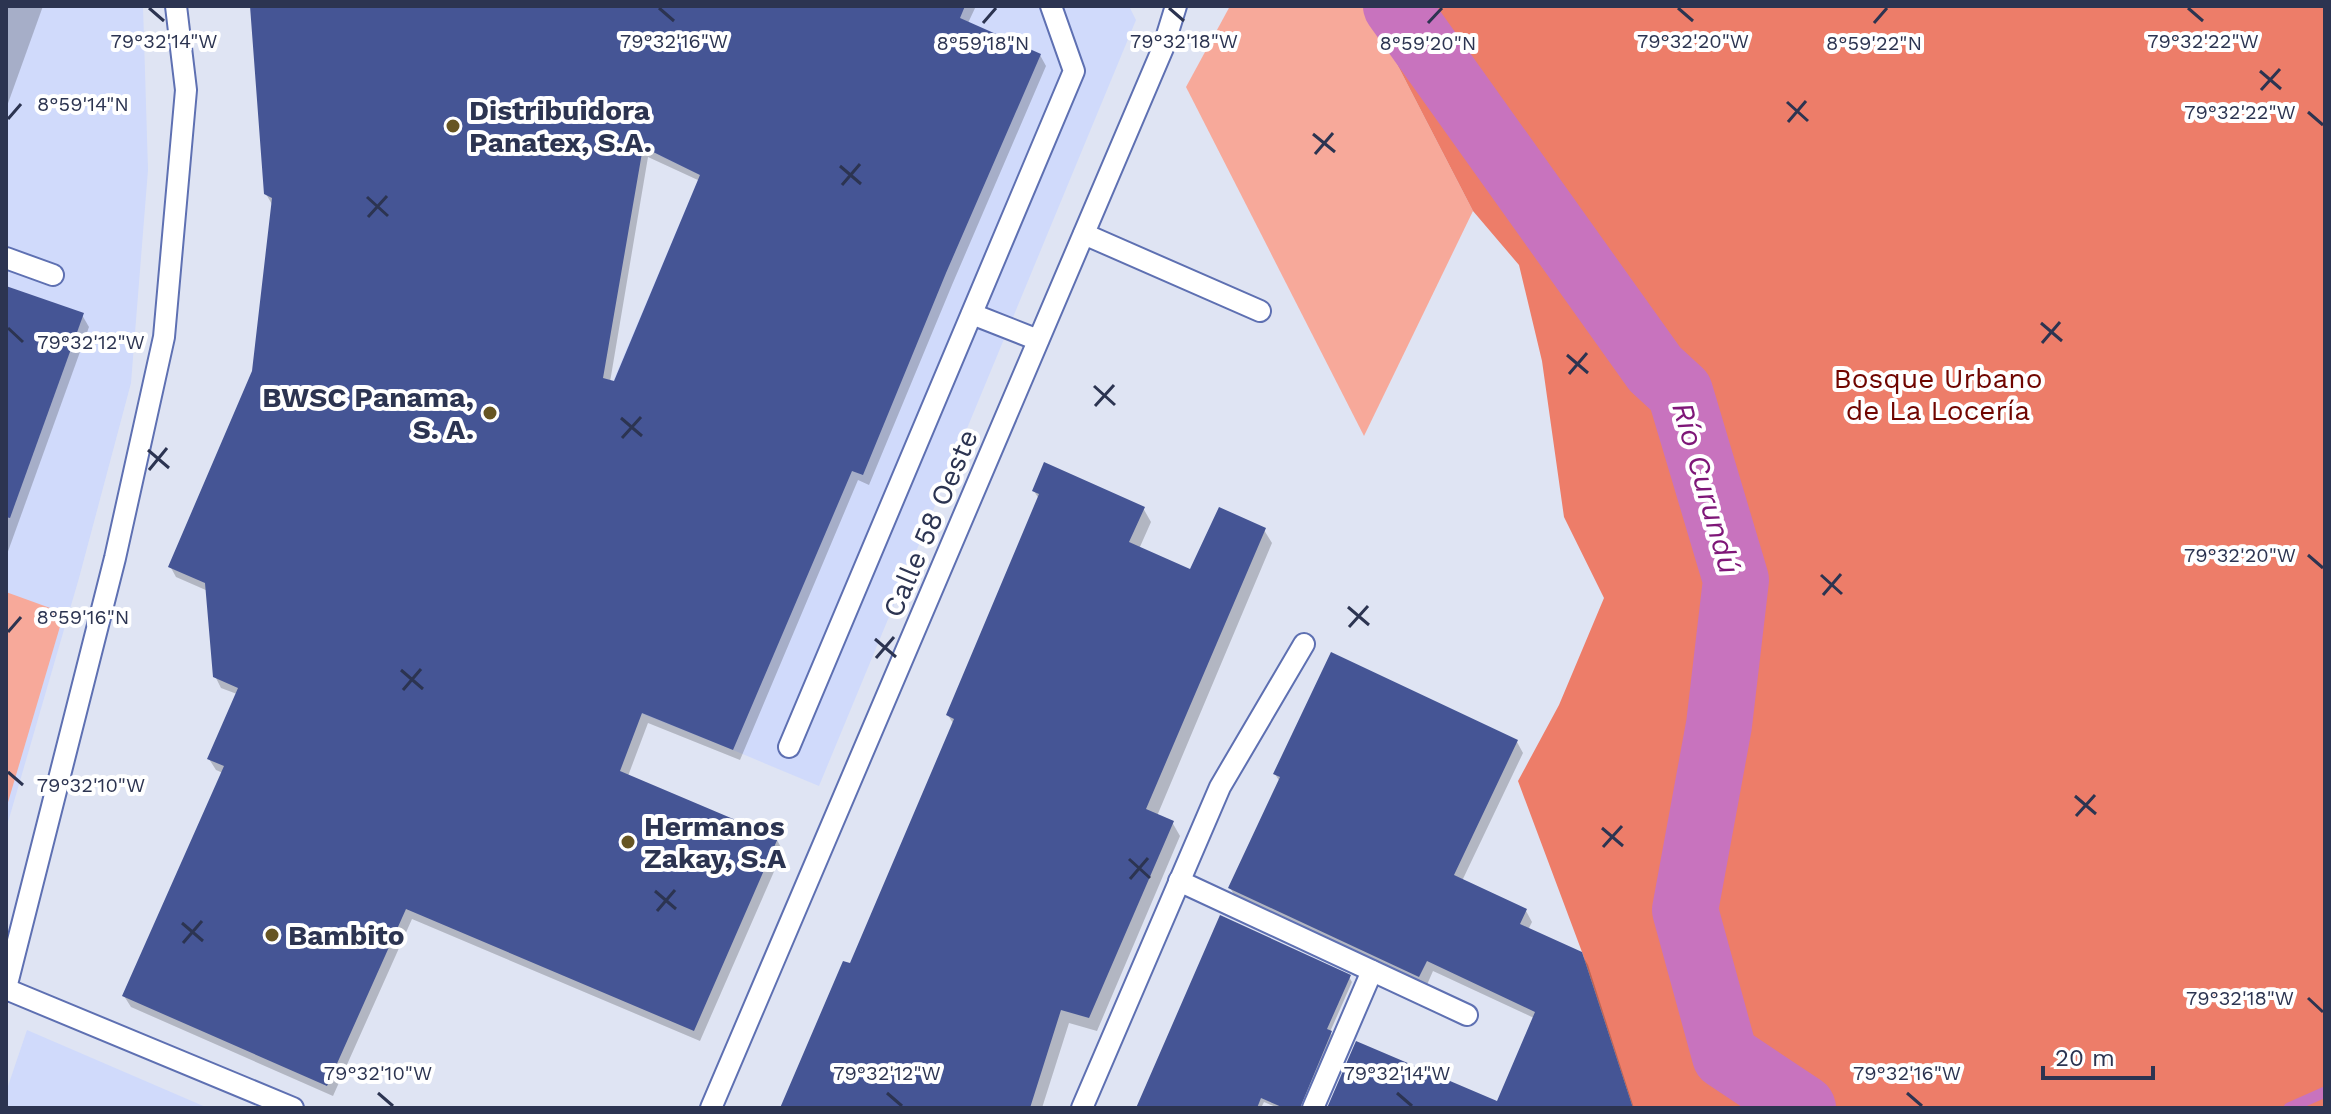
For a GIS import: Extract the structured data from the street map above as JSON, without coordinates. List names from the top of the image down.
{
  "streets": {
    "lane": ["Calle 58 Oeste"]
  },
  "water": ["Río Curundú"],
  "parks": ["Bosque Urbano de La Locería"],
  "places": [
    "Distribuidora Panatex, S.A.",
    "BWSC Panama, S. A.",
    "Hermanos Zakay, S.A",
    "Bambito"
  ],
  "scale_bar": "20 m",
  "coordinates": [
    "79°32'22\"W",
    "79°32'14\"W",
    "79°32'16\"W",
    "79°32'18\"W",
    "79°32'20\"W",
    "8°59'20\"N",
    "8°59'18\"N",
    "8°59'22\"N",
    "8°59'14\"N",
    "79°32'12\"W",
    "8°59'16\"N",
    "79°32'10\"W"
  ]
}
